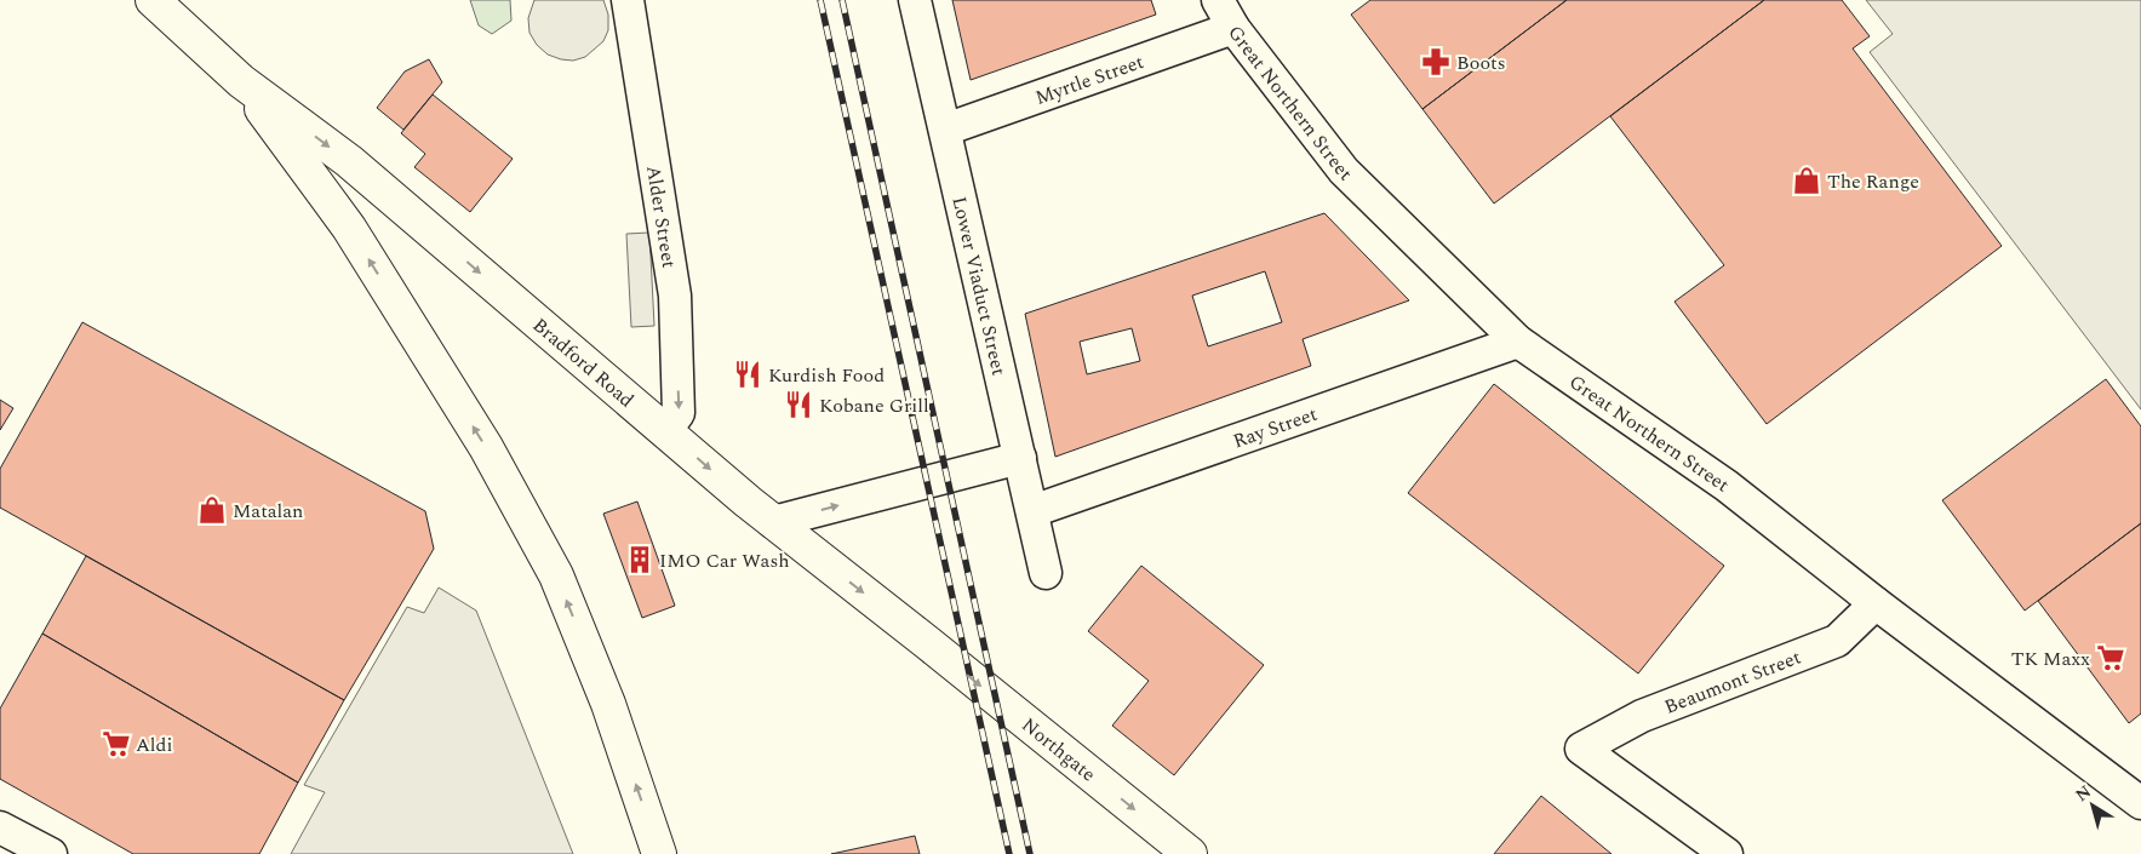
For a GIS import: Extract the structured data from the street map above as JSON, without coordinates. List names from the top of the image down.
{
  "streets": {
    "main road": ["Bradford Road", "Northgate"],
    "street": [
      "Myrtle Street",
      "Great Northern Street",
      "Alder Street",
      "Lower Viaduct Street",
      "Ray Street",
      "Beaumont Street"
    ]
  },
  "crossings": [
    ["Myrtle Street", "Great Northern Street"],
    ["Myrtle Street", "Lower Viaduct Street"],
    ["Great Northern Street", "Ray Street"],
    ["Great Northern Street", "Beaumont Street"],
    ["Alder Street", "Bradford Road"],
    ["Lower Viaduct Street", "Ray Street"],
    ["Bradford Road", "Northgate"]
  ],
  "one_way": ["Alder Street", "Northgate"],
  "places": {
    "pharmacy": ["Boots"],
    "shop": ["The Range", "Matalan"],
    "restaurant": ["Kurdish Food", "Kobane Grill"],
    "building": ["IMO Car Wash"],
    "supermarket": ["TK Maxx", "Aldi"]
  },
  "north": "top left"
}
